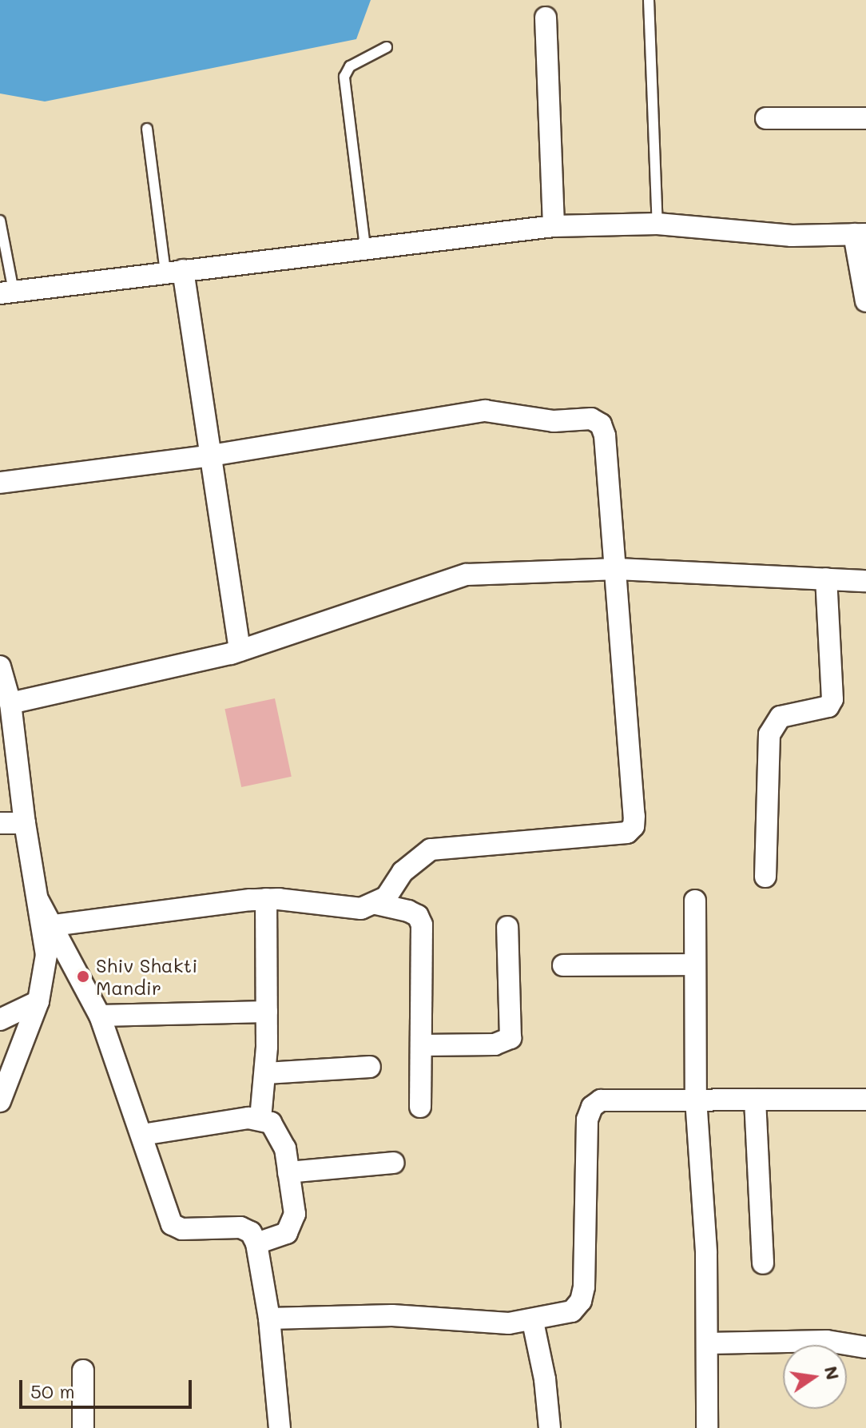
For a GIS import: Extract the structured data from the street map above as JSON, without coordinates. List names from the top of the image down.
{
  "places": ["Shiv Shakti Mandir"],
  "scale_bar": "50 m",
  "north": "right"
}
